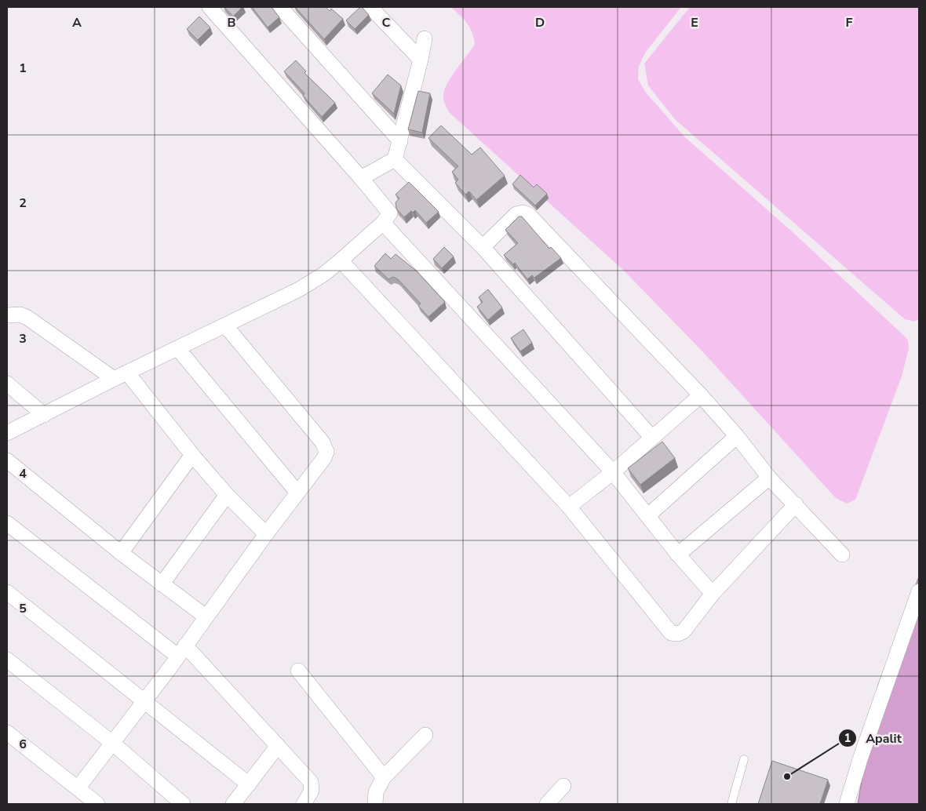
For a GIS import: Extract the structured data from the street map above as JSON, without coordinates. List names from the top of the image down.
{
  "places": ["Apalit"],
  "grid": {
    "columns": [
      "A",
      "B",
      "C",
      "D",
      "E",
      "F"
    ],
    "rows": [
      "1",
      "2",
      "3",
      "4",
      "5",
      "6"
    ]
  }
}
